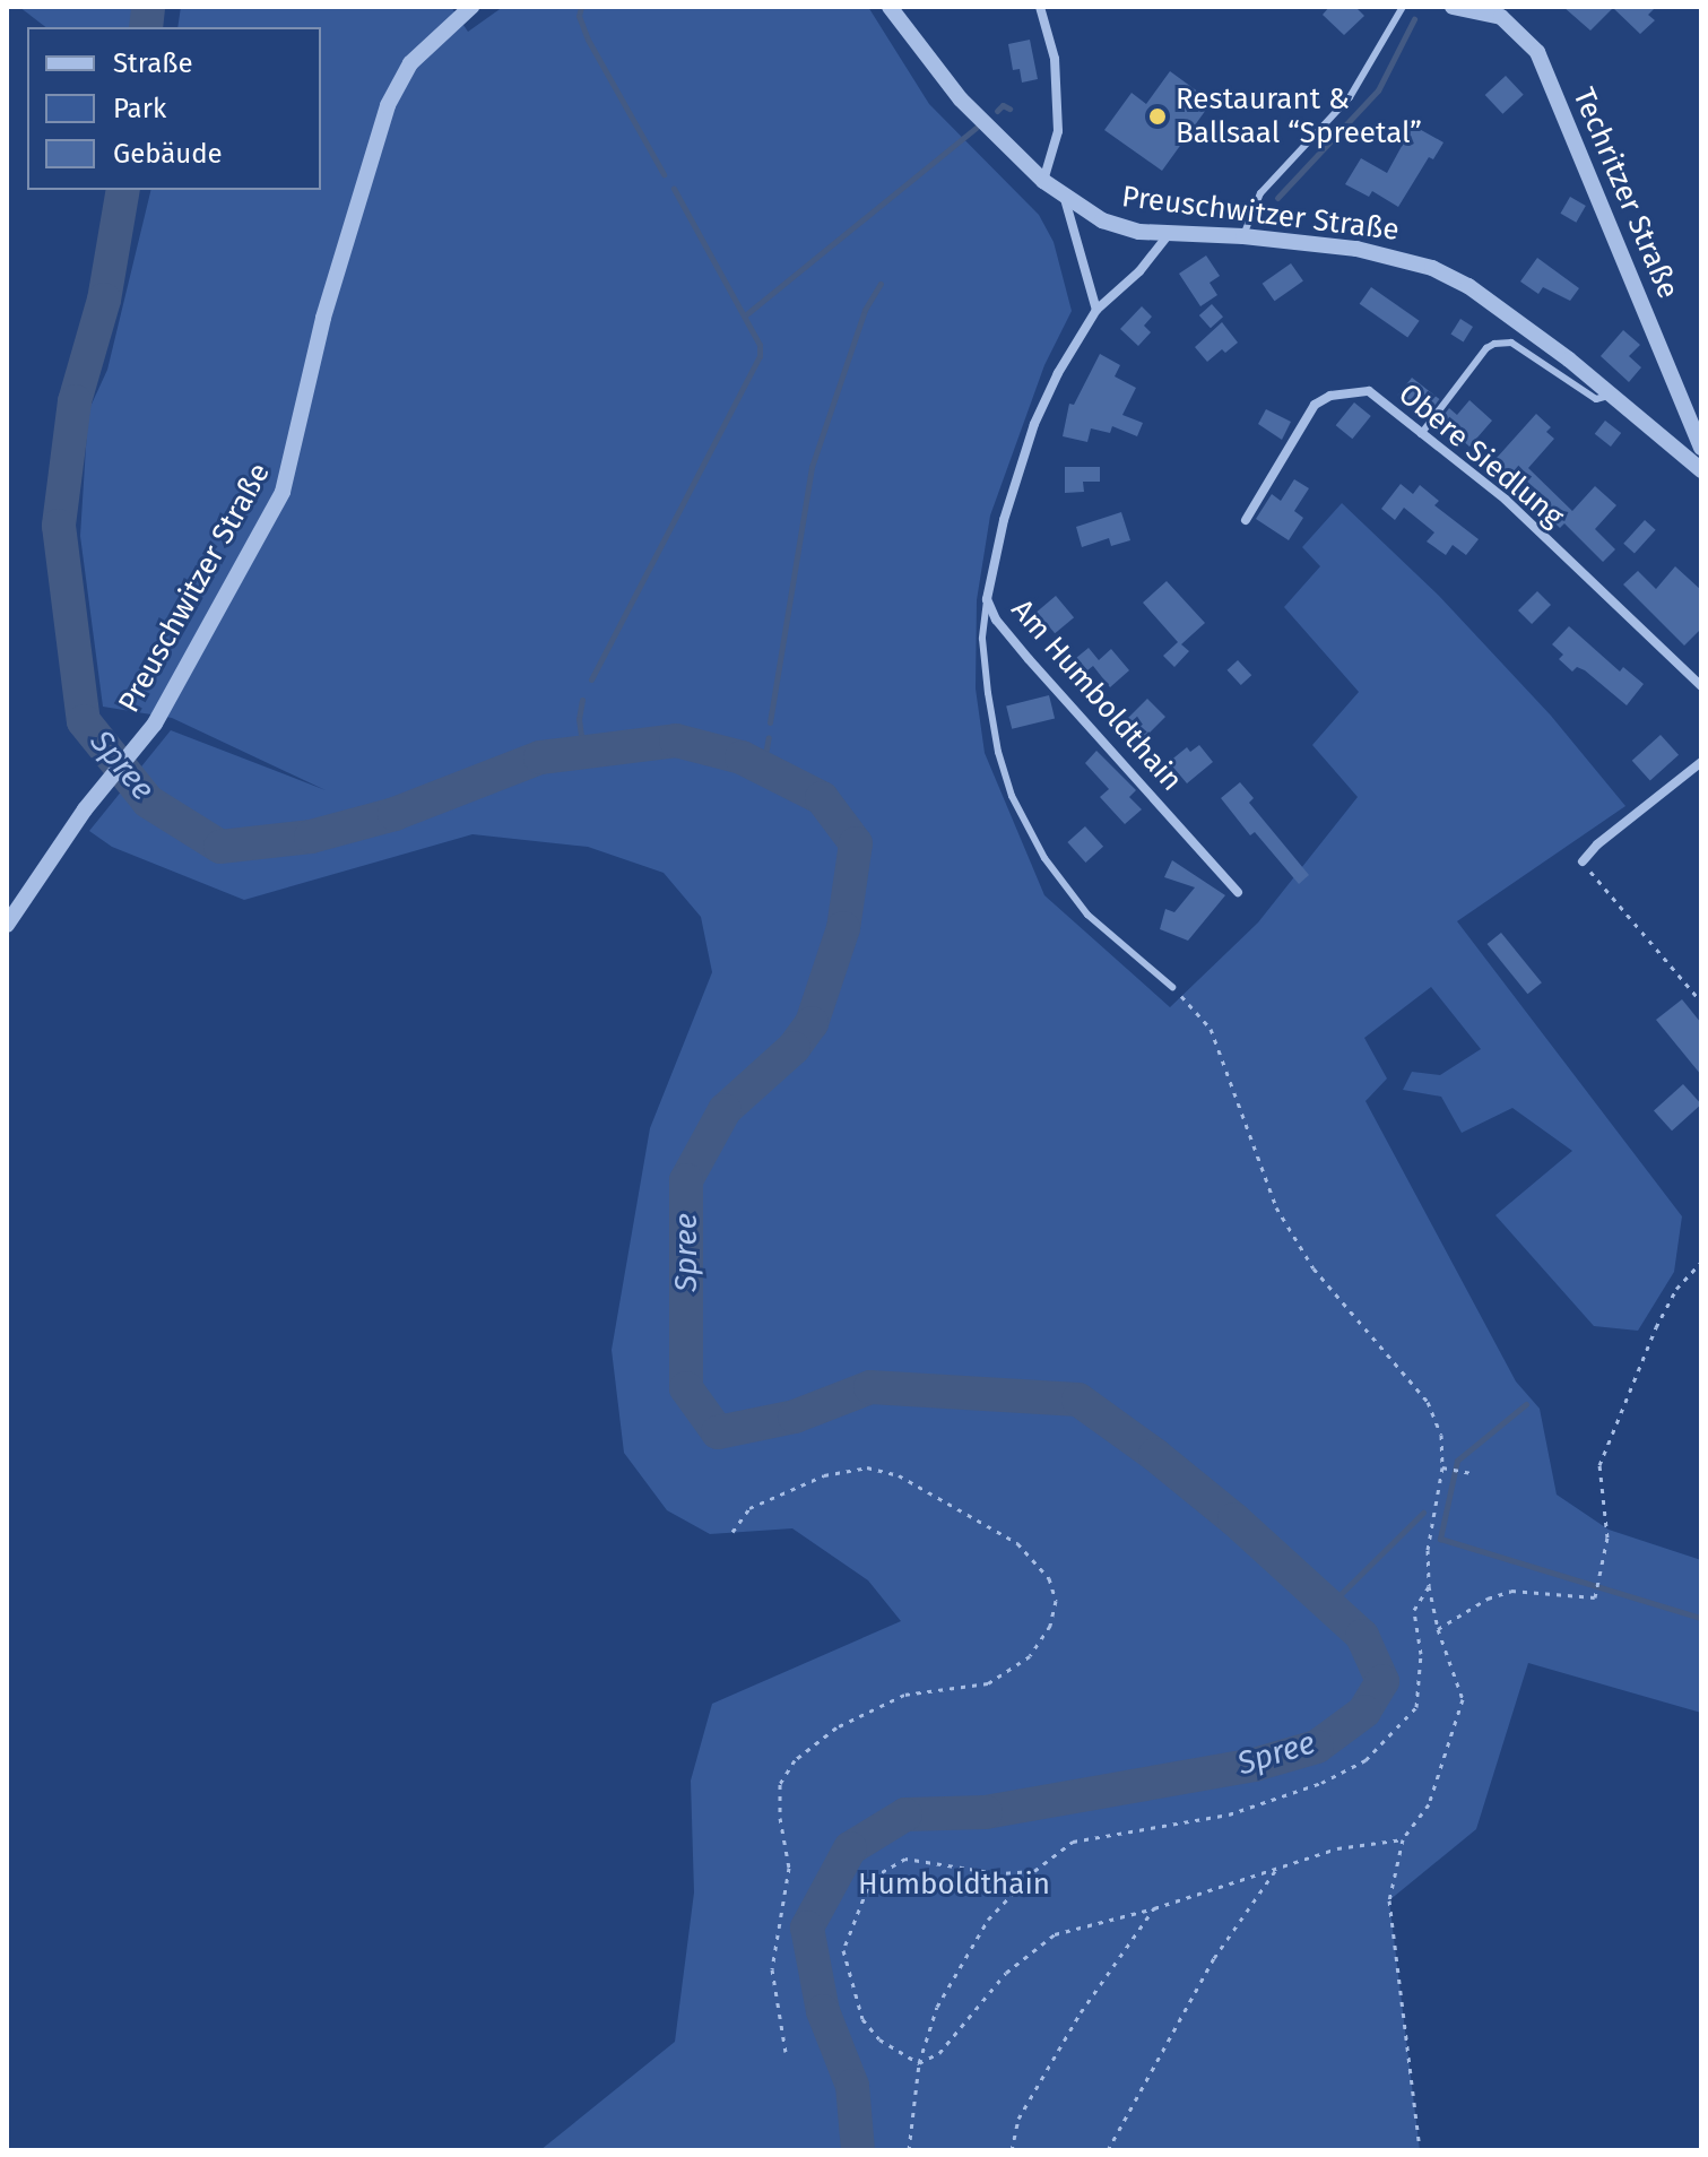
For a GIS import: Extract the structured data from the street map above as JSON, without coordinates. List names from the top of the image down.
{
  "streets": {
    "street": [
      "Techritzer Straße",
      "Preuschwitzer Straße",
      "Obere Siedlung",
      "Am Humboldthain"
    ]
  },
  "crossings": [
    ["Preuschwitzer Straße", "Am Humboldthain"]
  ],
  "water": ["Spree"],
  "parks": ["Humboldthain"],
  "places": ["Restaurant & Ballsaal “Spreetal”"],
  "legend": ["Straße", "Park", "Gebäude"]
}
